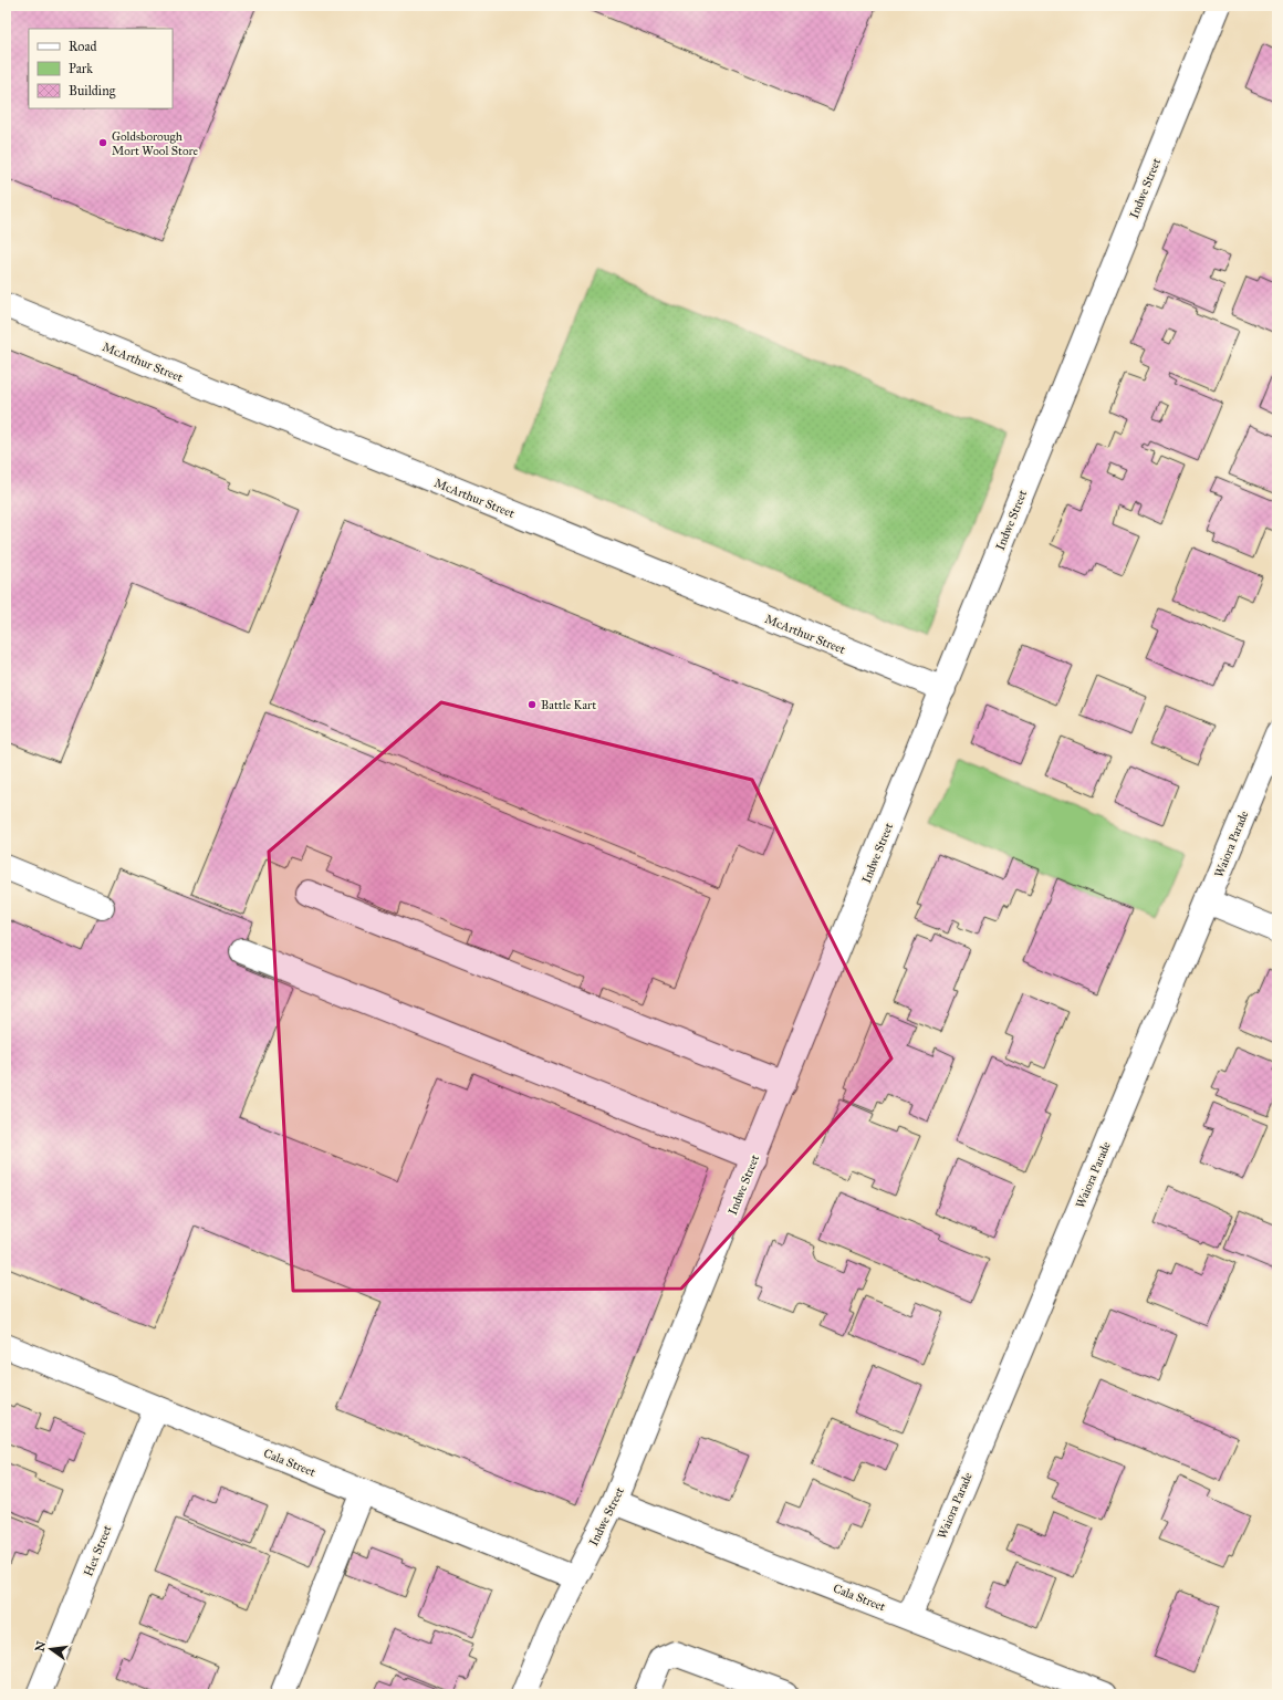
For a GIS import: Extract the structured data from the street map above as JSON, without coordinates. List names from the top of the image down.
{
  "streets": {
    "street": [
      "Indwe Street",
      "McArthur Street",
      "Waiora Parade",
      "Cala Street",
      "Hex Street"
    ]
  },
  "crossings": [
    ["Indwe Street", "McArthur Street"],
    ["Indwe Street", "Cala Street"],
    ["Waiora Parade", "Cala Street"],
    ["Cala Street", "Hex Street"]
  ],
  "places": ["Goldsborough Mort Wool Store", "Battle Kart"],
  "legend": ["Road", "Park", "Building"],
  "north": "left"
}
